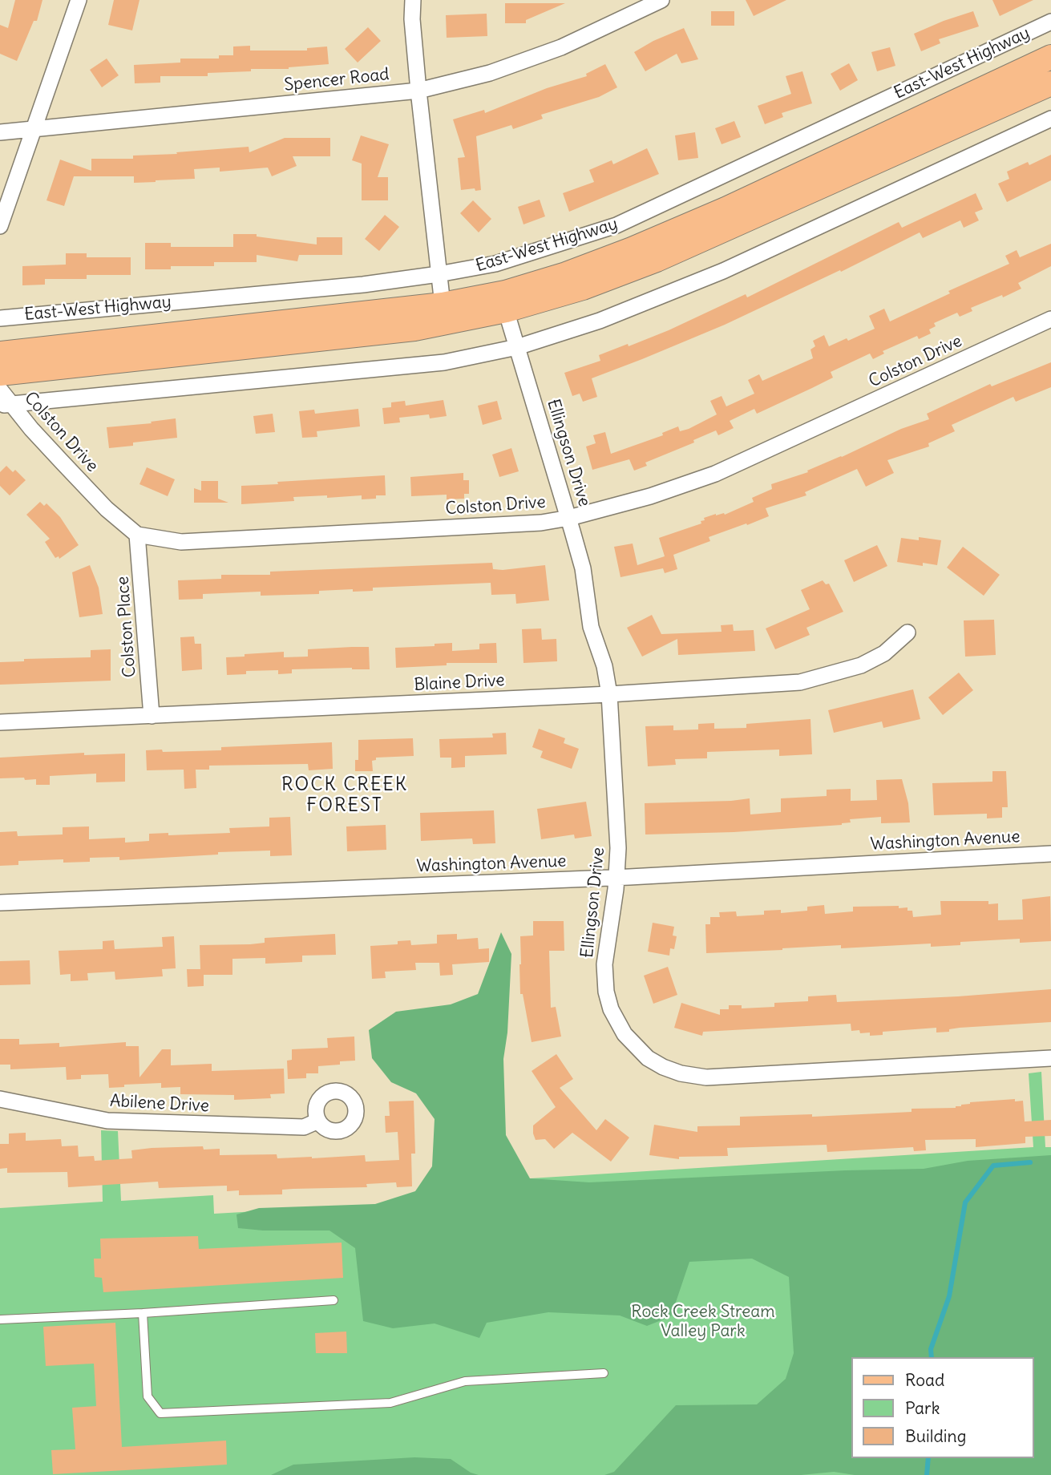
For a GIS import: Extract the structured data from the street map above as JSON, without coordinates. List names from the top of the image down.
{
  "streets": {
    "main road": ["East-West Highway"],
    "street": [
      "Spencer Road",
      "Colston Drive",
      "Ellingson Drive",
      "Colston Place",
      "Blaine Drive",
      "Washington Avenue",
      "Abilene Drive"
    ]
  },
  "crossings": [
    ["Colston Drive", "Ellingson Drive"],
    ["Colston Drive", "Colston Place"],
    ["Ellingson Drive", "Blaine Drive"],
    ["Ellingson Drive", "Washington Avenue"],
    ["Colston Place", "Blaine Drive"]
  ],
  "districts": ["ROCK CREEK FOREST"],
  "parks": ["Rock Creek Stream Valley Park"],
  "legend": ["Road", "Park", "Building"]
}
